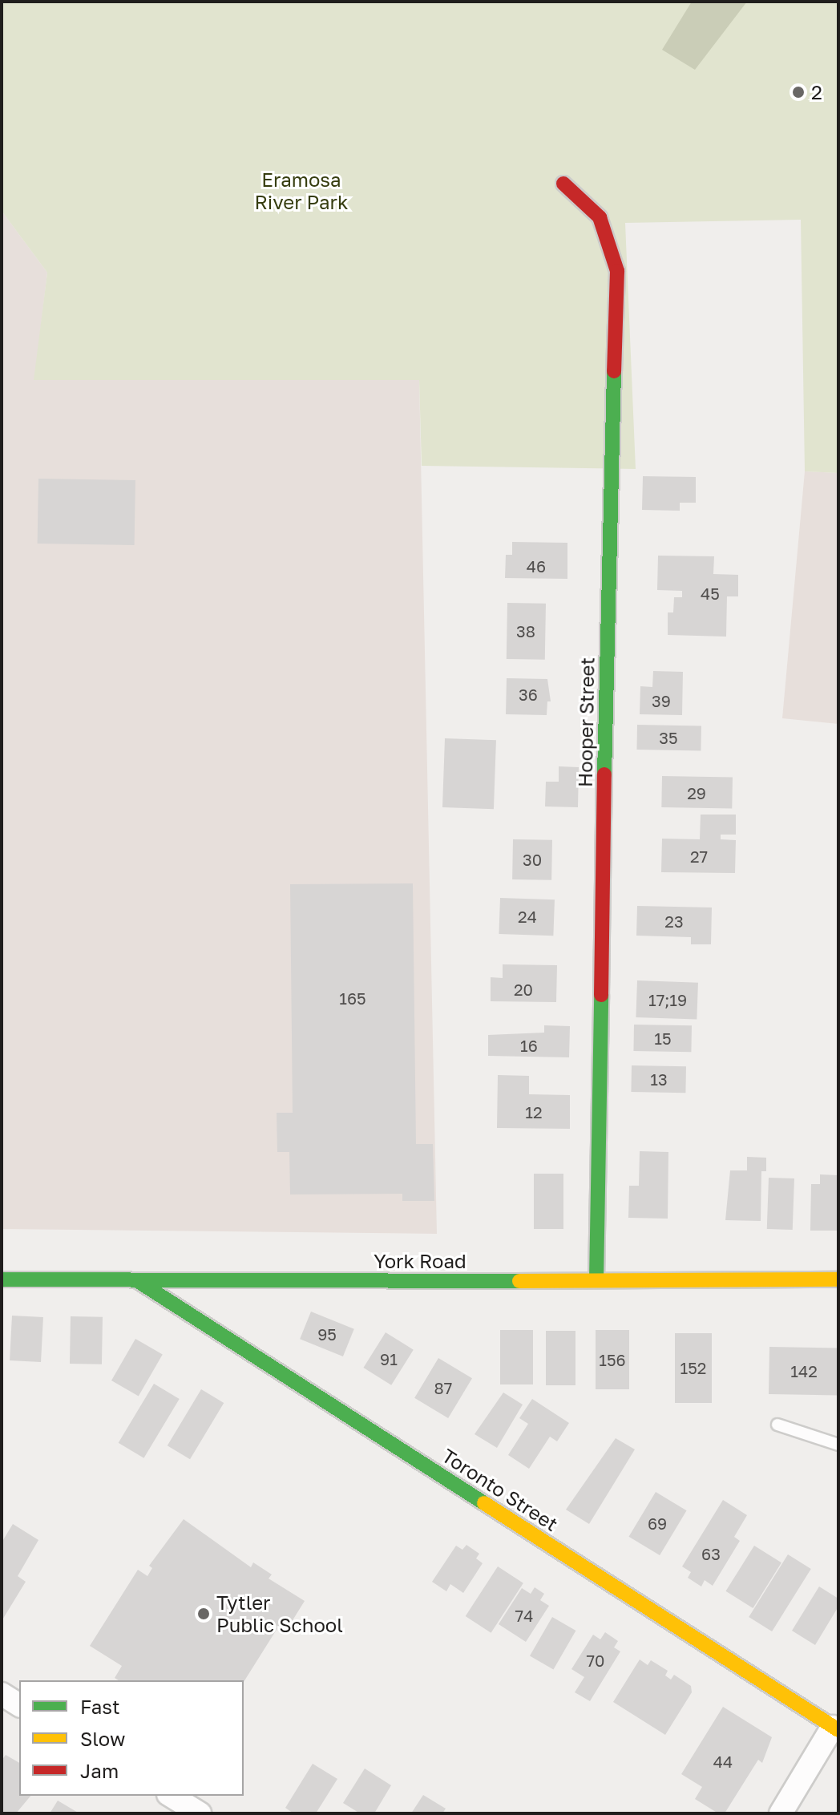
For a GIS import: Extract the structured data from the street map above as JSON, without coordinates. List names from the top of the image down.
{
  "streets": {
    "street": ["Hooper Street", "York Road", "Toronto Street"]
  },
  "crossings": [
    ["Hooper Street", "York Road"],
    ["York Road", "Toronto Street"]
  ],
  "parks": ["Eramosa River Park"],
  "places": ["2", "Tytler Public School"],
  "house_numbers": [
    "46",
    "45",
    "38",
    "36",
    "39",
    "35",
    "29",
    "27",
    "30",
    "24",
    "23",
    "20",
    "165",
    "17;19",
    "15",
    "16",
    "13",
    "12",
    "95",
    "91",
    "156",
    "152",
    "142",
    "87",
    "69",
    "63",
    "74",
    "70",
    "44"
  ],
  "legend": ["Fast", "Slow", "Jam"]
}
